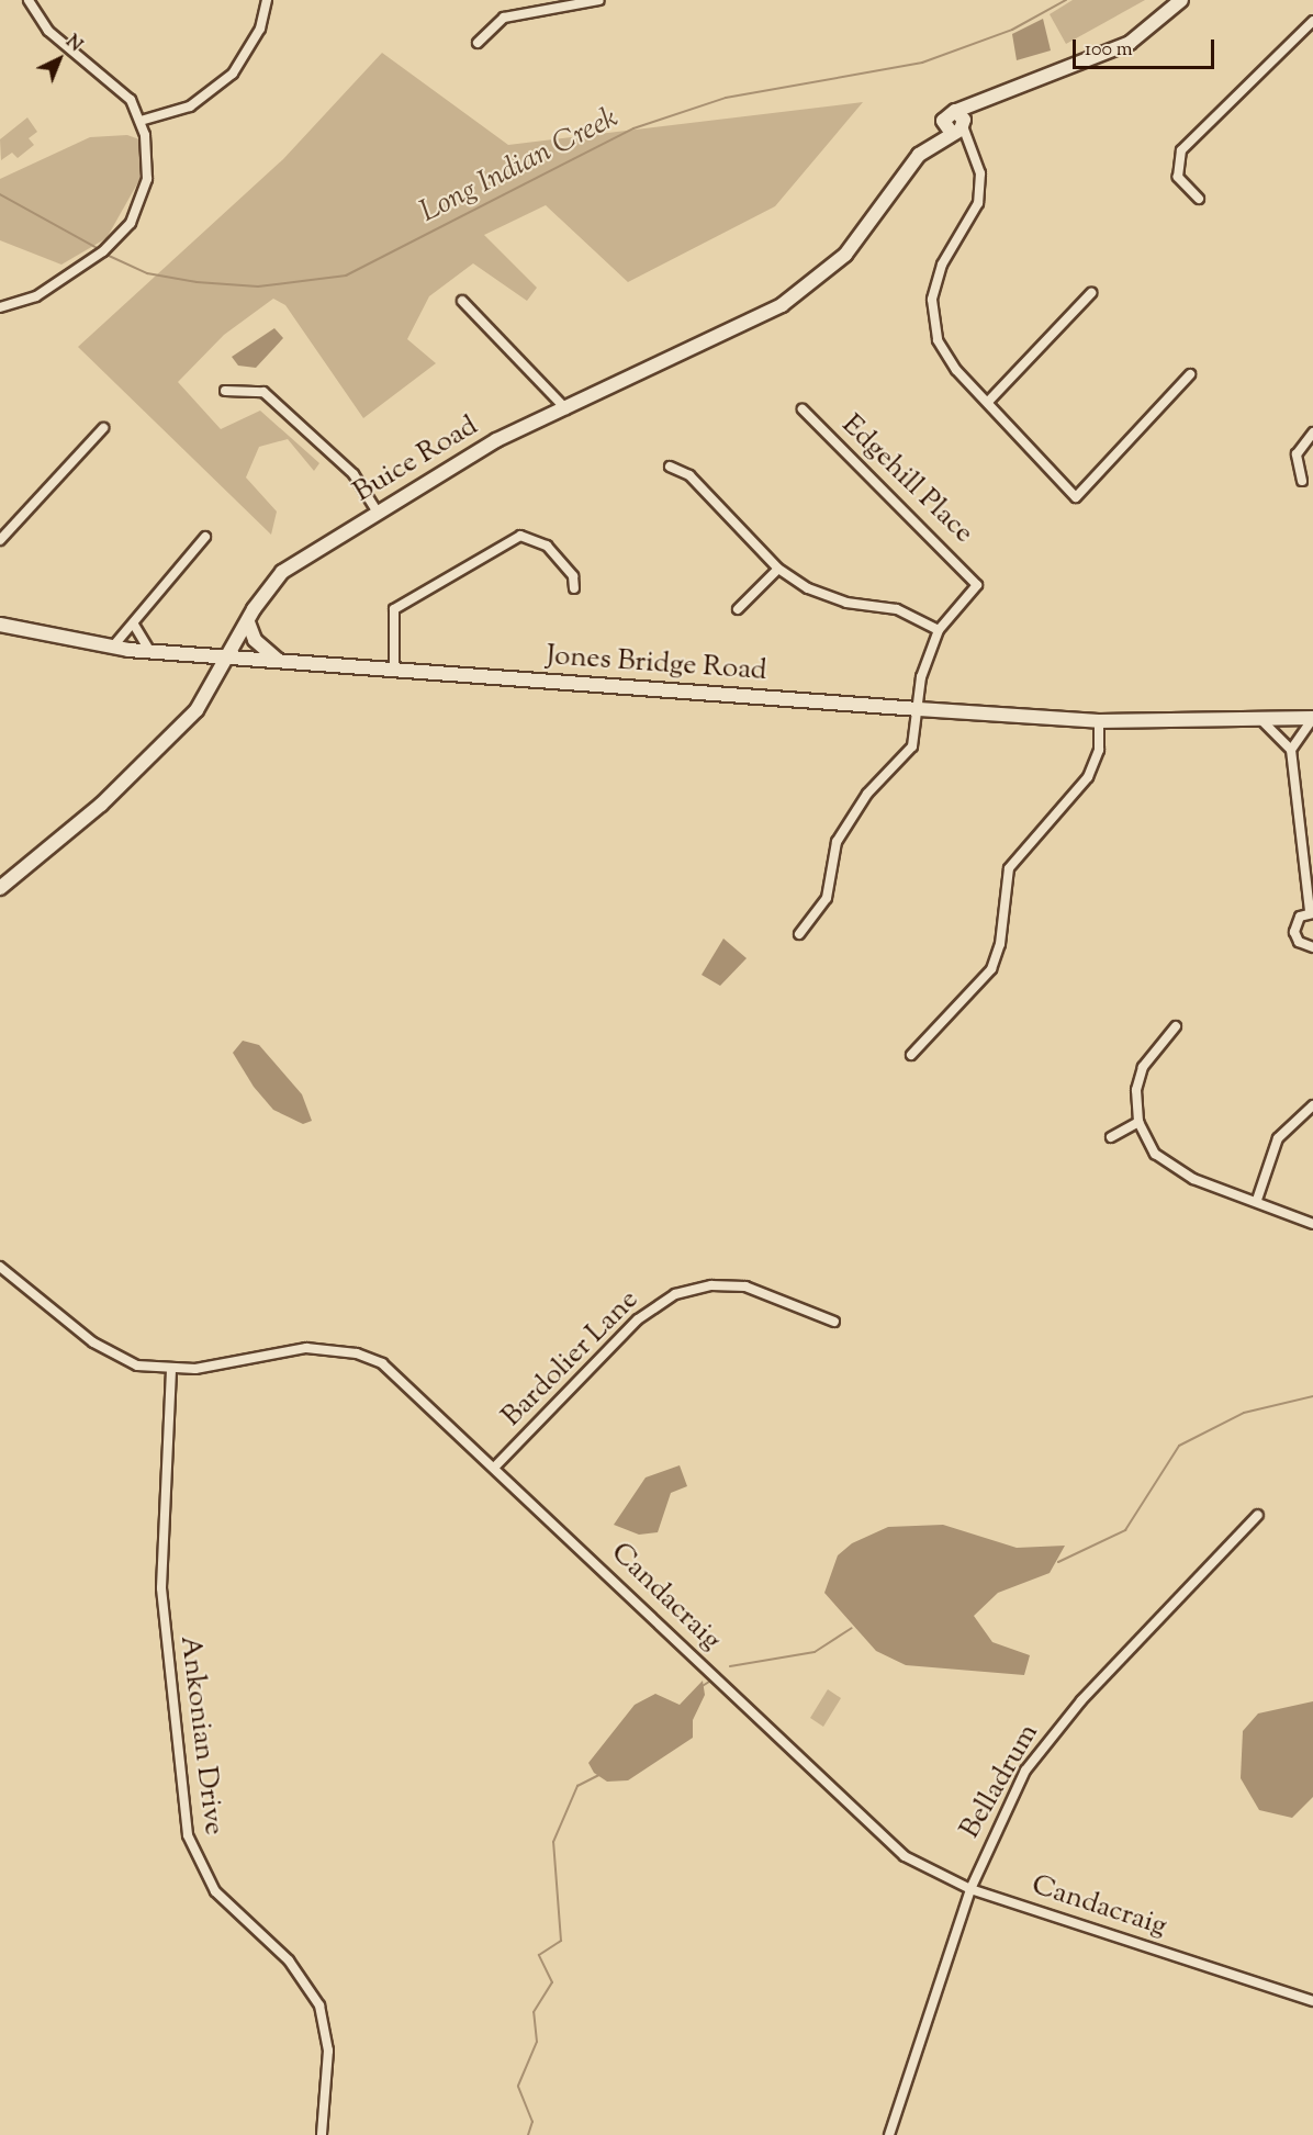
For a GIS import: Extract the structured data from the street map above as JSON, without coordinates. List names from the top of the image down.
{
  "streets": {
    "street": [
      "Buice Road",
      "Edgehill Place",
      "Jones Bridge Road",
      "Bardolier Lane",
      "Candacraig",
      "Ankonian Drive",
      "Belladrum"
    ]
  },
  "crossings": [
    ["Buice Road", "Jones Bridge Road"],
    ["Bardolier Lane", "Candacraig"],
    ["Candacraig", "Ankonian Drive"],
    ["Candacraig", "Belladrum"]
  ],
  "water": ["Long Indian Creek"],
  "scale_bar": "100 m",
  "north": "top right"
}
